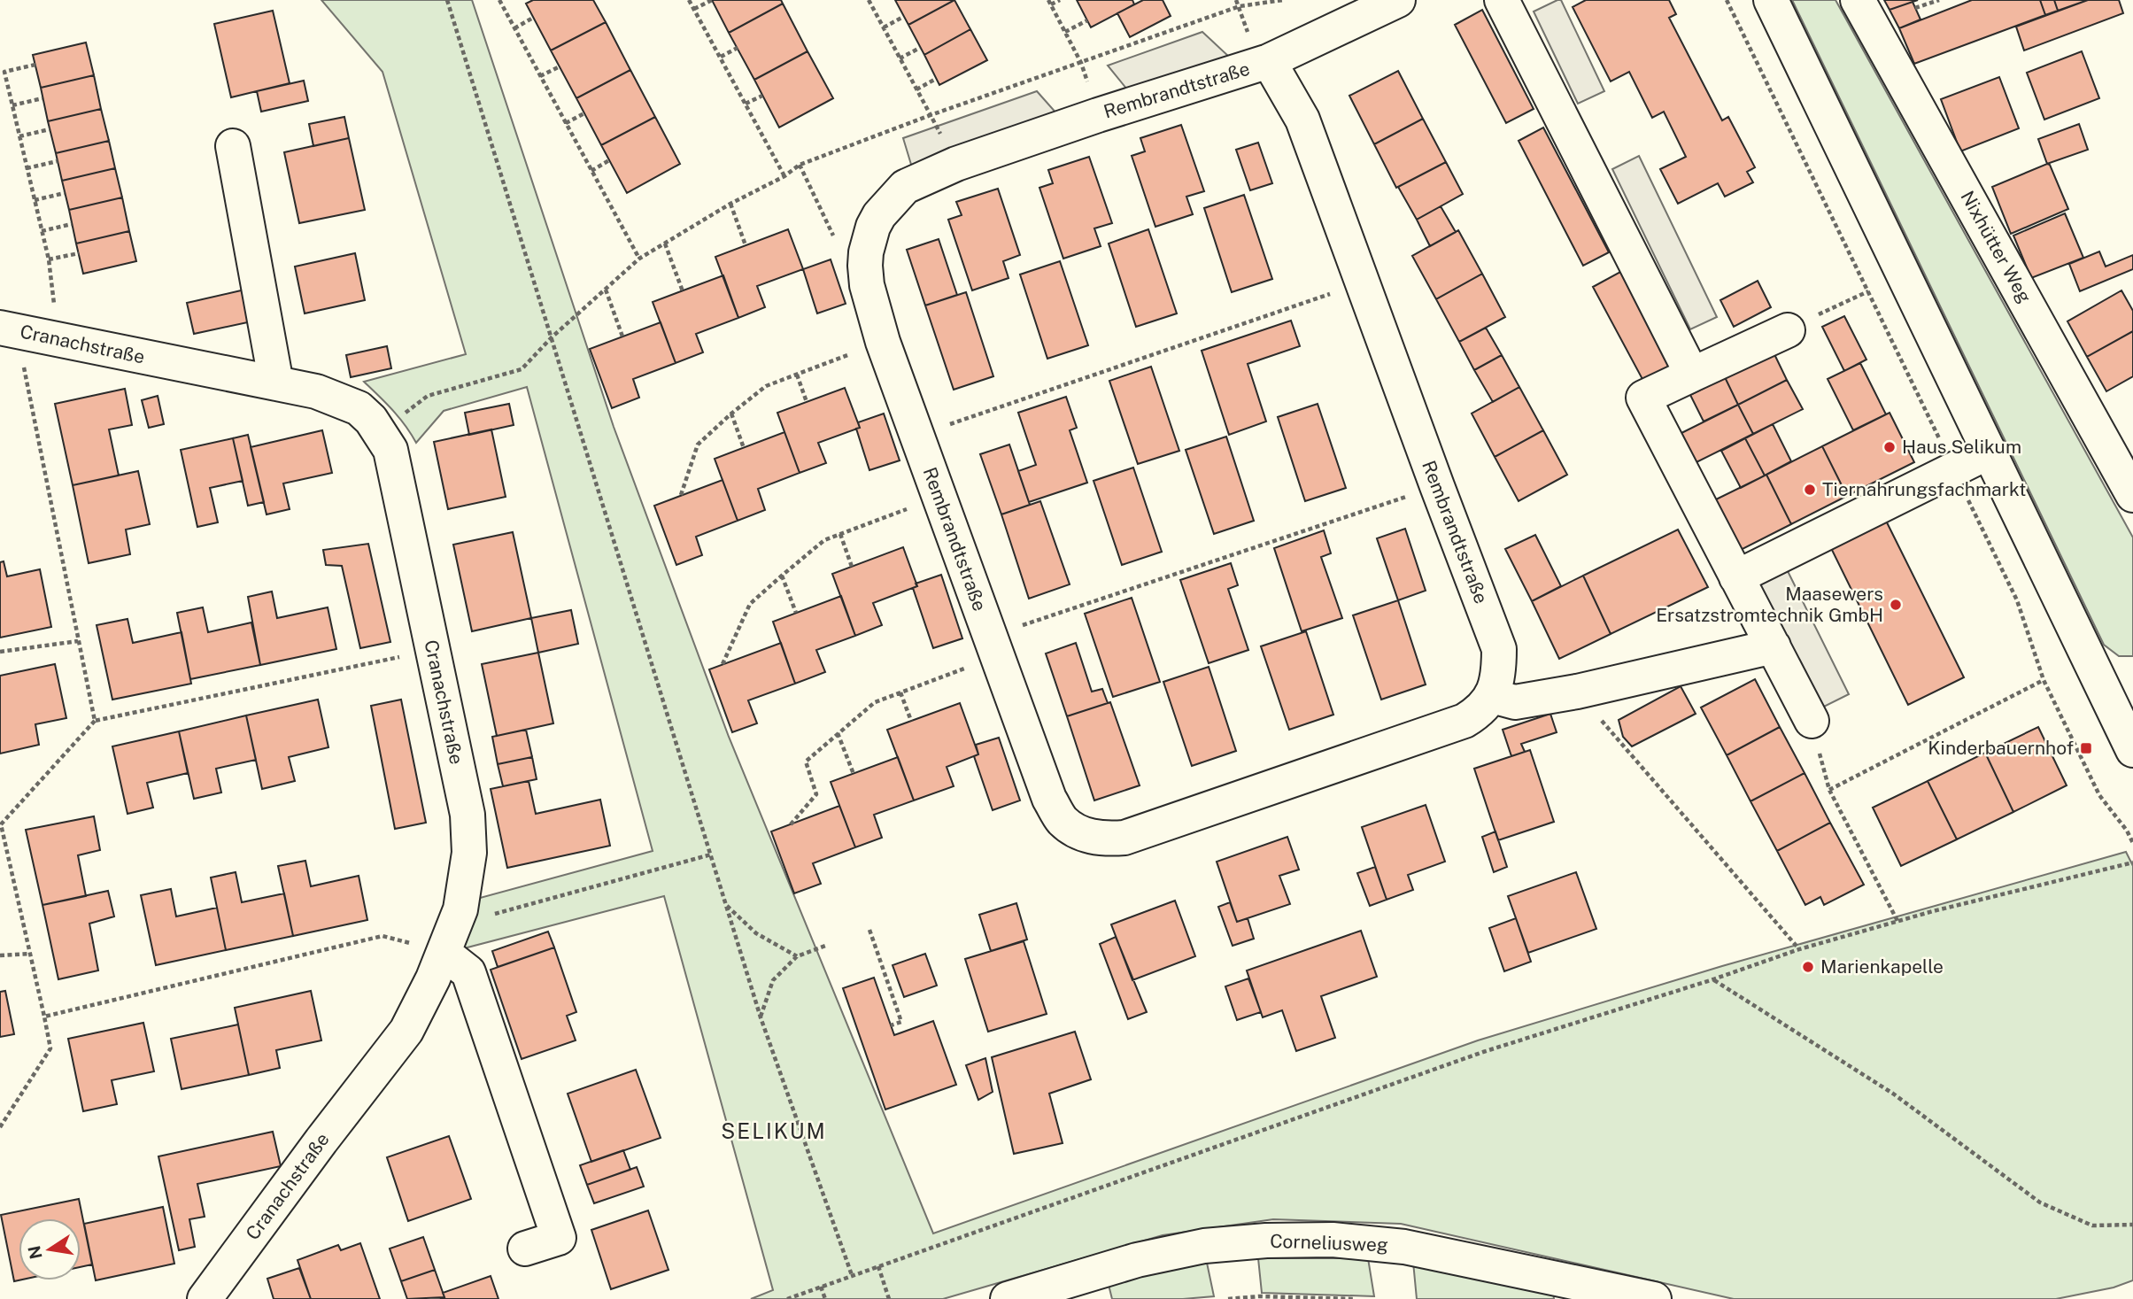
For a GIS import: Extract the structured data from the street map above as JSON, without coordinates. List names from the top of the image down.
{
  "streets": {
    "street": [
      "Rembrandtstraße",
      "Nixhütter Weg",
      "Cranachstraße",
      "Corneliusweg"
    ]
  },
  "districts": ["SELIKUM"],
  "places": {
    "other": [
      "Haus Selikum",
      "Tiernahrungsfachmarkt",
      "Maasewers Ersatzstromtechnik GmbH",
      "Marienkapelle"
    ],
    "transit": ["Kinderbauernhof"]
  },
  "north": "left"
}
